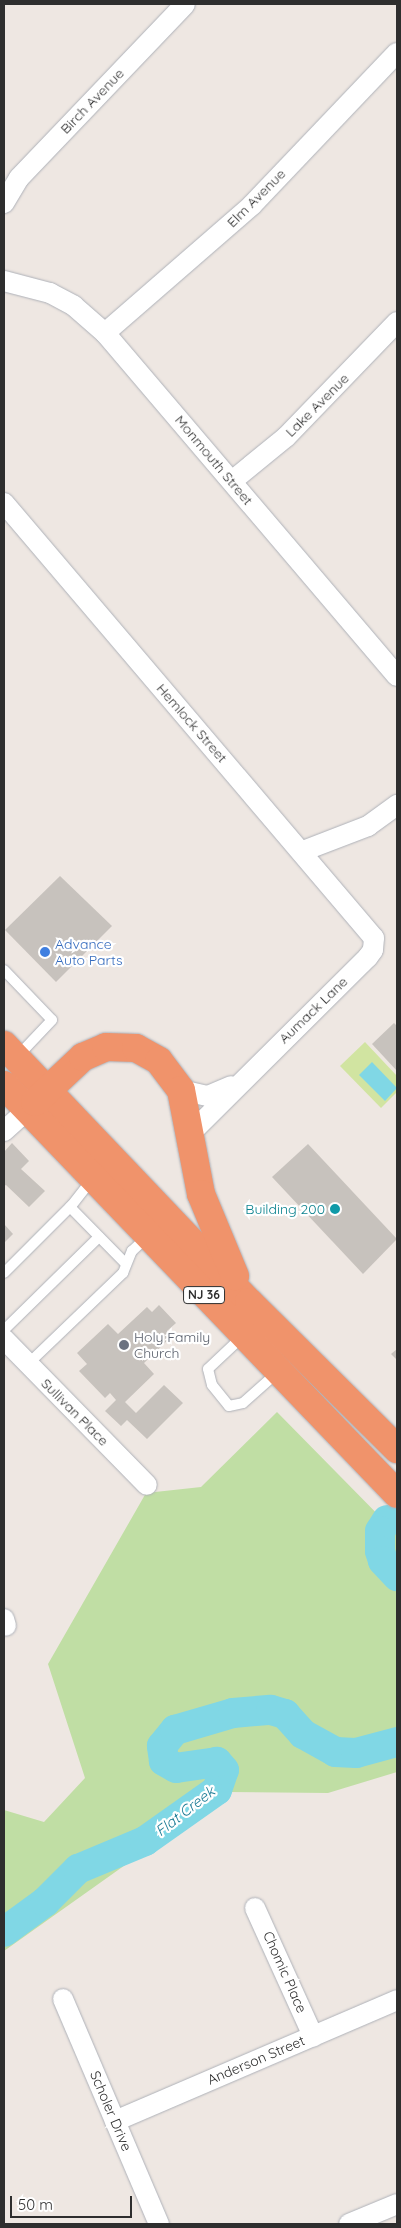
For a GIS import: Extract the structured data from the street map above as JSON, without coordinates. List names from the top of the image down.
{
  "streets": {
    "highway": ["NJ 36"],
    "street": [
      "Birch Avenue",
      "Elm Avenue",
      "Lake Avenue",
      "Monmouth Street",
      "Hemlock Street",
      "Aumack Lane",
      "Sullivan Place",
      "Chomic Place",
      "Anderson Street",
      "Scholer Drive"
    ]
  },
  "crossings": [
    ["Elm Avenue", "Monmouth Street"],
    ["Lake Avenue", "Monmouth Street"],
    ["Hemlock Street", "Aumack Lane"],
    ["Chomic Place", "Anderson Street"],
    ["Anderson Street", "Scholer Drive"]
  ],
  "water": ["Flat Creek"],
  "places": ["Advance Auto Parts", "Building 200", "Holy Family Church"],
  "scale_bar": "50 m"
}
